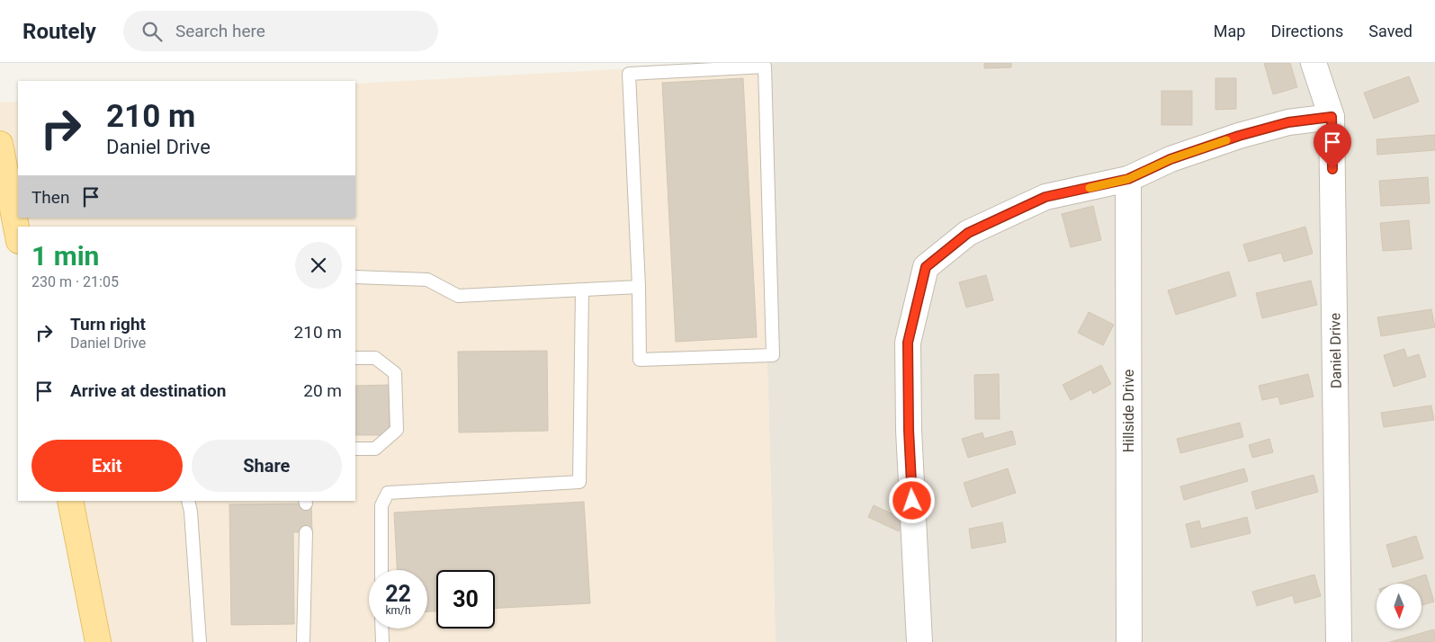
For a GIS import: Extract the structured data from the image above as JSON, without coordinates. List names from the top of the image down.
{
  "streets": {
    "street": ["Daniel Drive", "Hillside Drive"]
  },
  "north": "bottom",
  "page": {
    "header": "Routely",
    "search": "Search here",
    "nav": ["Map", "Directions", "Saved"],
    "turn": ["210 m", "Daniel Drive"],
    "then": "Then",
    "heading": ["1 min", "230 m · 21:05"],
    "list": [
      {
        "name": "Turn right",
        "note": "Daniel Drive",
        "value": "210 m"
      },
      {
        "name": "Arrive at destination",
        "value": "20 m"
      }
    ],
    "buttons": ["Exit", "Share"],
    "speed": "22 km/h",
    "limit": "30"
  }
}
